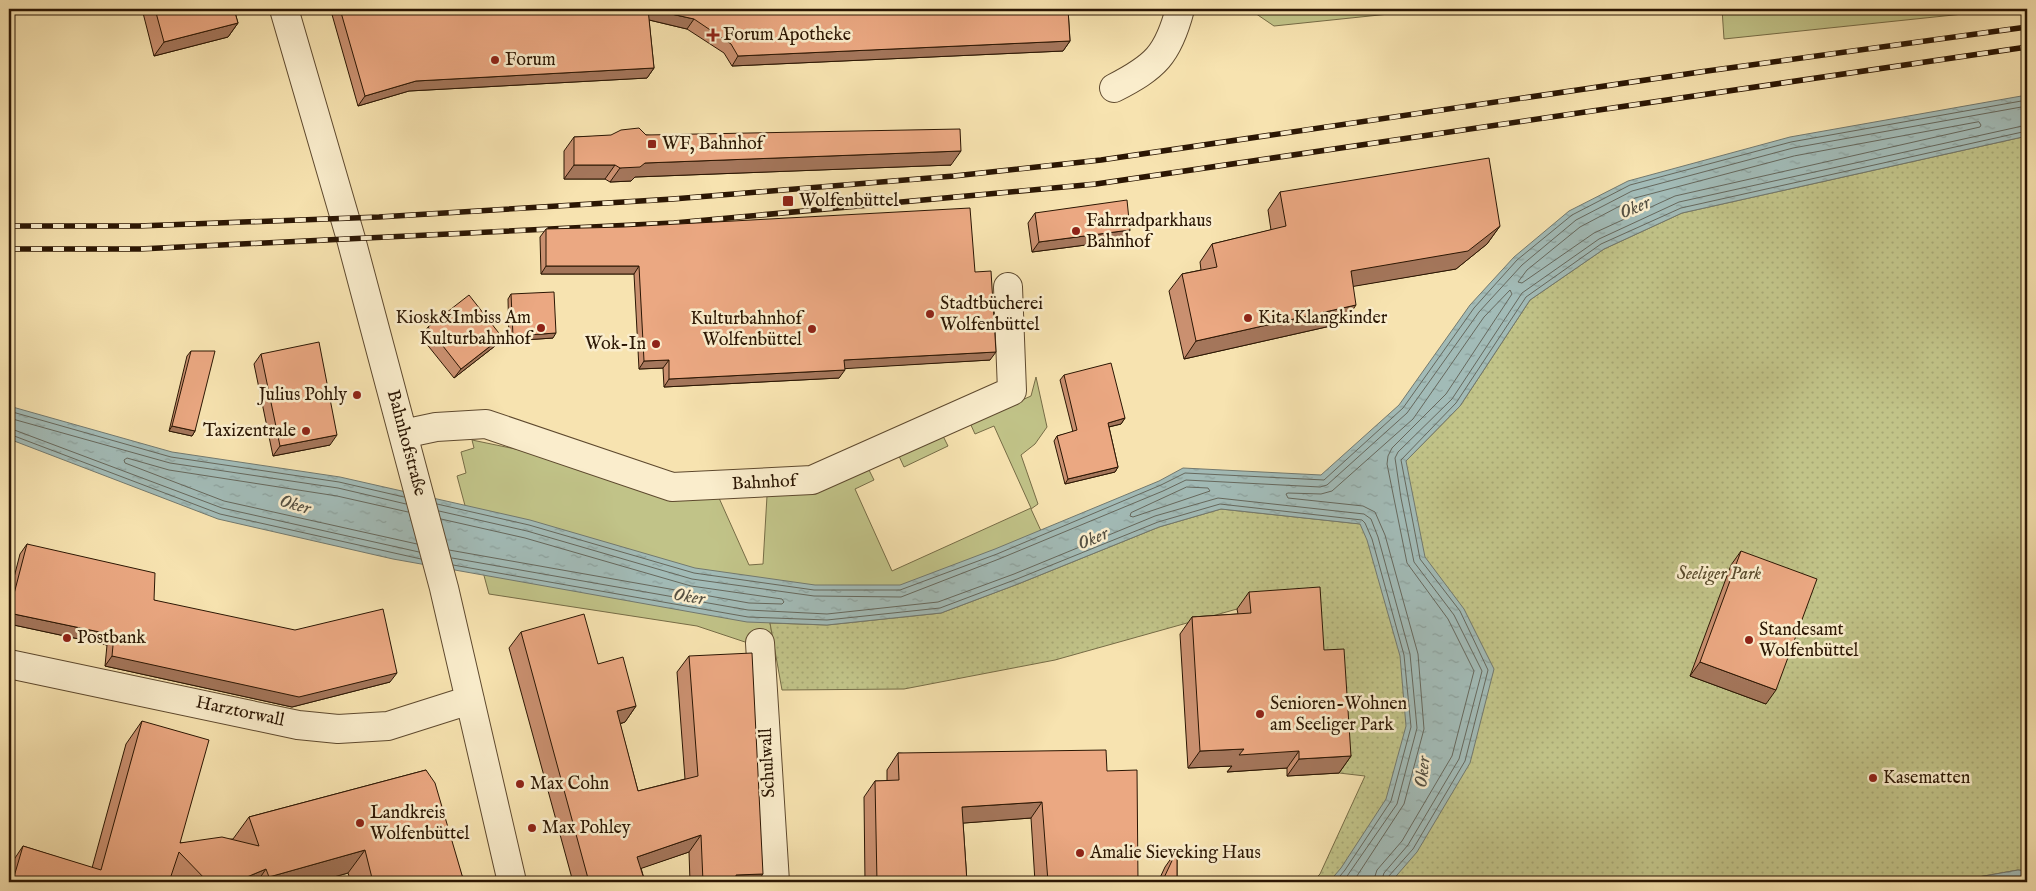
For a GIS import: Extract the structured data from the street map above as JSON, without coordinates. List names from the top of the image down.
{
  "streets": {
    "street": [
      "Bahnhofstraße",
      "Bahnhof",
      "Harztorwall",
      "Schulwall"
    ]
  },
  "crossings": [
    ["Bahnhofstraße", "Bahnhof"],
    ["Bahnhofstraße", "Harztorwall"]
  ],
  "water": ["Oker"],
  "parks": ["Seeliger Park"],
  "places": {
    "health": ["Forum Apotheke"],
    "other": [
      "Forum",
      "Fahrradparkhaus Bahnhof",
      "Stadtbücherei Wolfenbüttel",
      "Kita Klangkinder",
      "Kiosk&Imbiss Am Kulturbahnhof",
      "Kulturbahnhof Wolfenbüttel",
      "Wok-In",
      "Julius Pohly",
      "Taxizentrale",
      "Postbank",
      "Standesamt Wolfenbüttel",
      "Senioren-Wohnen am Seeliger Park",
      "Kasematten",
      "Max Cohn",
      "Landkreis Wolfenbüttel",
      "Max Pohley",
      "Amalie Sieveking Haus"
    ],
    "transit": ["WF, Bahnhof", "Wolfenbüttel"]
  }
}
